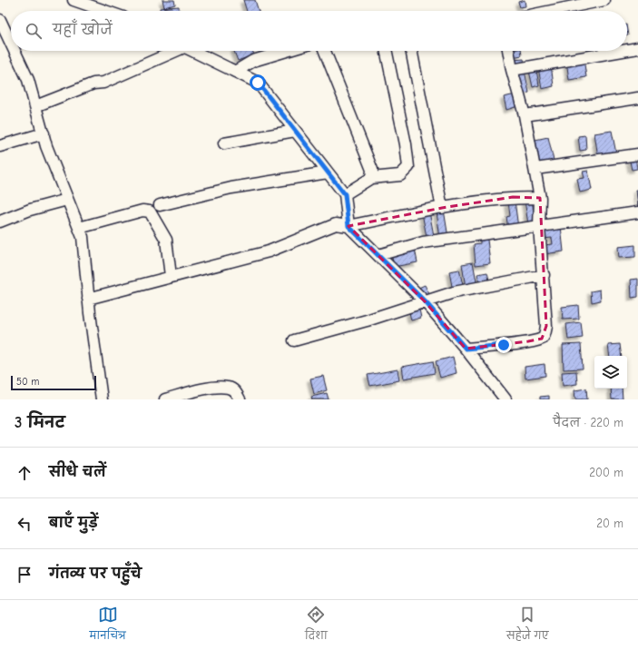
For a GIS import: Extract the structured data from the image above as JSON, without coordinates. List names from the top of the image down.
{
  "scale_bar": "50 m",
  "page": {
    "search": "यहाँ खोजें",
    "scale": "50 m",
    "heading": ["3 मिनट", "पैदल · 220 m"],
    "list": [
      ["सीधे चलें", "200 m"],
      ["बाएँ मुड़ें", "20 m"],
      "गंतव्य पर पहुँचे"
    ],
    "nav": ["मानचित्र", "दिशा", "सहेजे गए"]
  }
}
